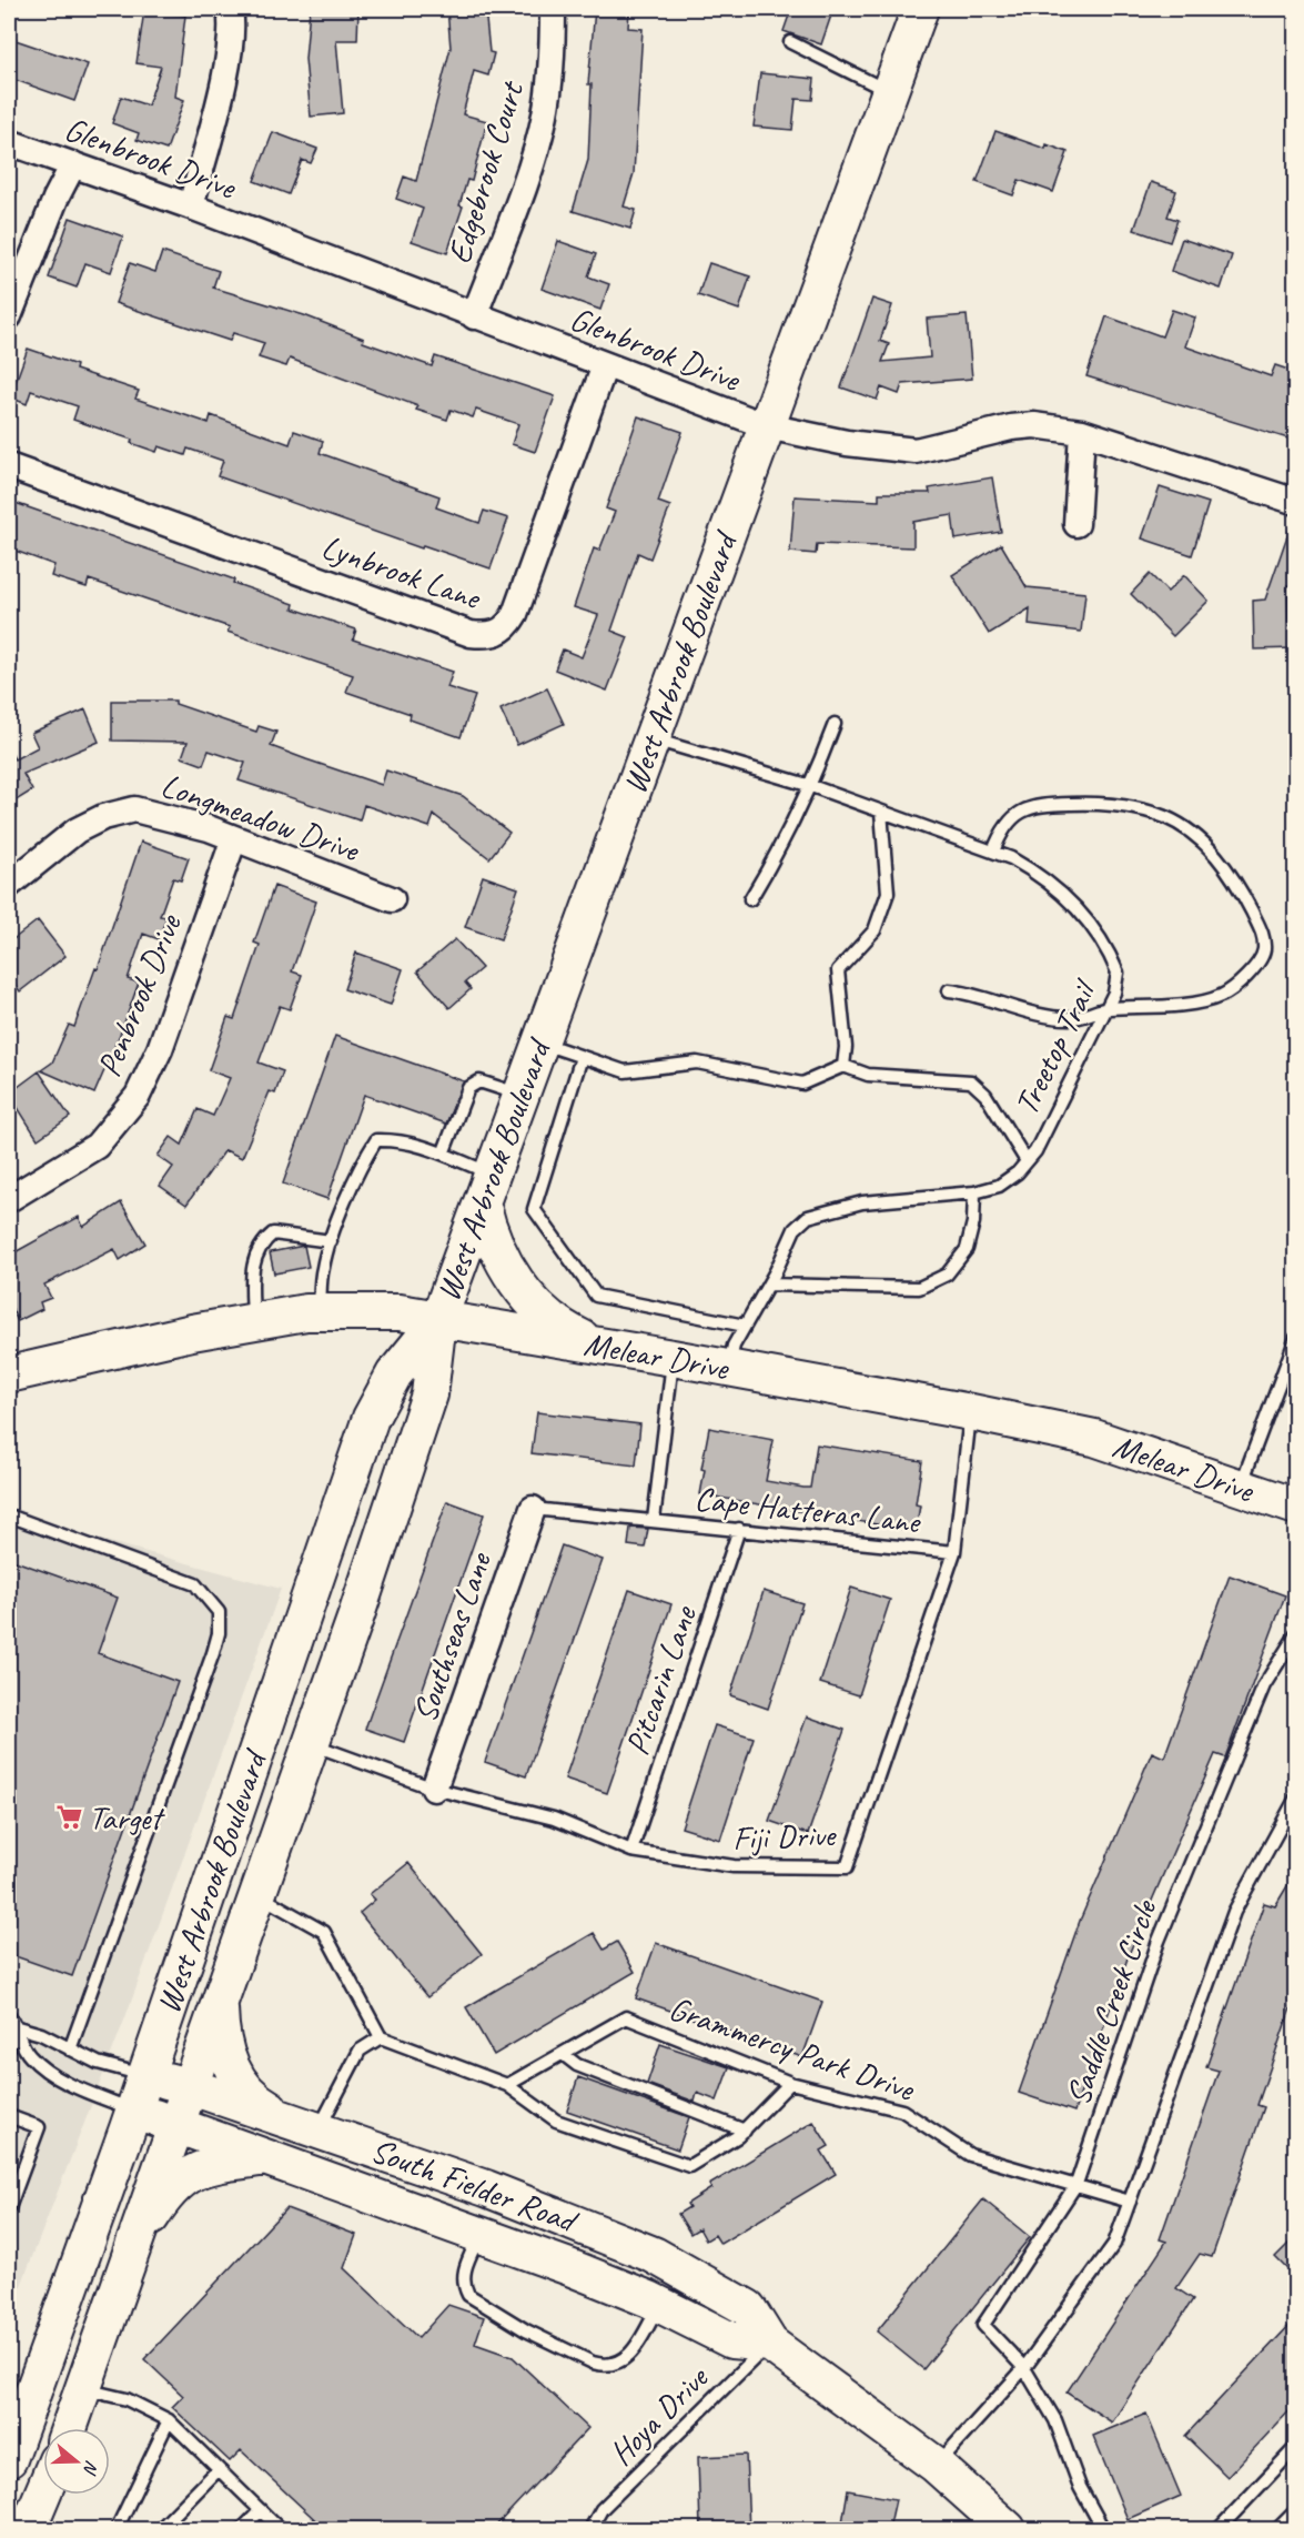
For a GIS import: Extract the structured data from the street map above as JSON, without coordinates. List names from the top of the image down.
{
  "streets": {
    "street": [
      "Glenbrook Drive",
      "Edgebrook Court",
      "Lynbrook Lane",
      "West Arbrook Boulevard",
      "Longmeadow Drive",
      "Penbrook Drive",
      "Melear Drive",
      "Southseas Lane",
      "South Fielder Road"
    ],
    "lane": [
      "Treetop Trail",
      "Cape Hatteras Lane",
      "Pitcarin Lane",
      "Fiji Drive",
      "Saddle Creek Circle",
      "Grammercy Park Drive",
      "Hoya Drive"
    ]
  },
  "crossings": [
    ["Glenbrook Drive", "Edgebrook Court"],
    ["Glenbrook Drive", "Lynbrook Lane"],
    ["Glenbrook Drive", "West Arbrook Boulevard"],
    ["West Arbrook Boulevard", "Treetop Trail"],
    ["West Arbrook Boulevard", "Melear Drive"],
    ["West Arbrook Boulevard", "Fiji Drive"],
    ["West Arbrook Boulevard", "South Fielder Road"],
    ["Longmeadow Drive", "Penbrook Drive"],
    ["Treetop Trail", "Melear Drive"],
    ["Melear Drive", "Cape Hatteras Lane"],
    ["Melear Drive", "Fiji Drive"],
    ["Cape Hatteras Lane", "Southseas Lane"],
    ["Cape Hatteras Lane", "Pitcarin Lane"],
    ["Cape Hatteras Lane", "Fiji Drive"],
    ["Southseas Lane", "Fiji Drive"],
    ["Pitcarin Lane", "Fiji Drive"],
    ["Saddle Creek Circle", "Grammercy Park Drive"],
    ["South Fielder Road", "Hoya Drive"]
  ],
  "places": {
    "supermarket": ["Target"]
  },
  "north": "right"
}
